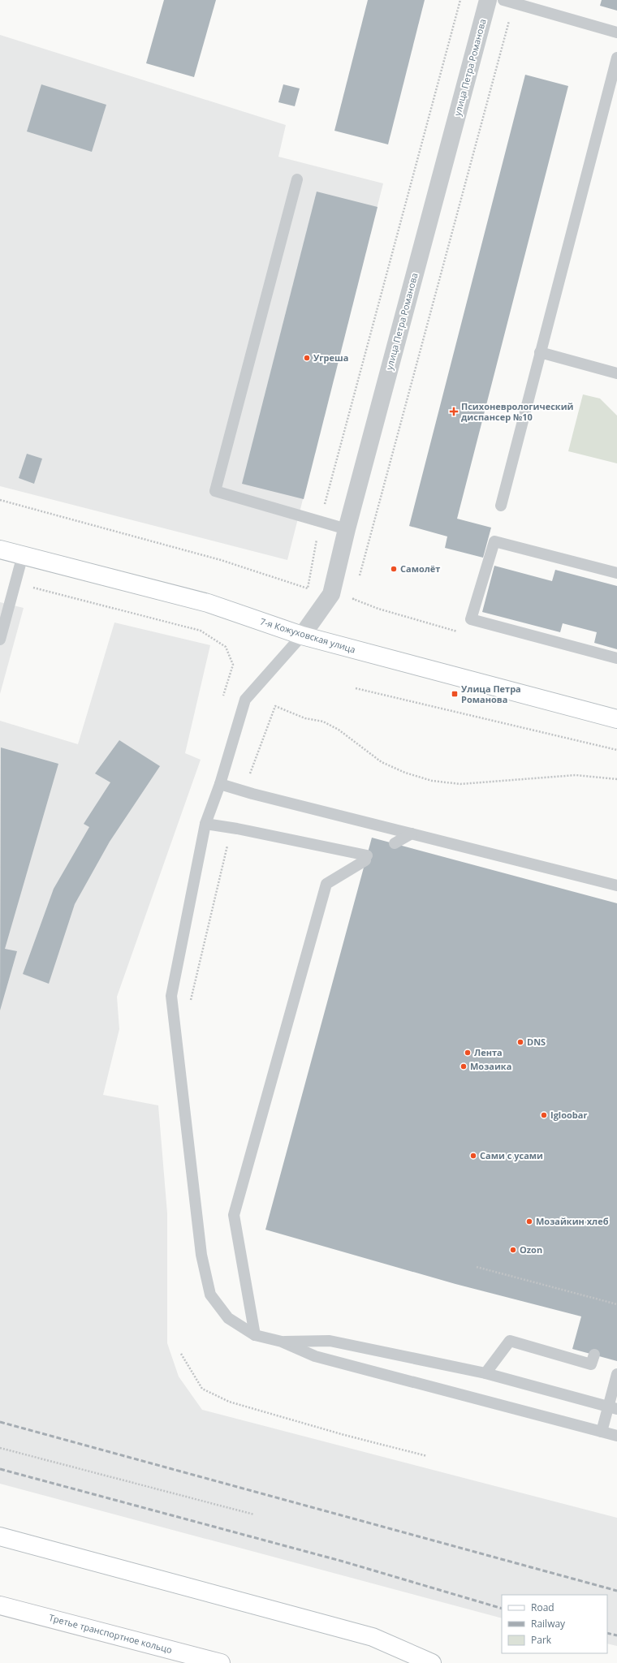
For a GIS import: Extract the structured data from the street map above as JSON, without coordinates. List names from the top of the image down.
{
  "streets": {
    "main road": ["7-я Кожуховская улица", "Третье транспортное кольцо"],
    "street": ["улица Петра Романова"]
  },
  "crossings": [
    ["улица Петра Романова", "7-я Кожуховская улица"]
  ],
  "places": {
    "other": [
      "Угреша",
      "Самолёт",
      "DNS",
      "Лента",
      "Мозаика",
      "Igloobar",
      "Сами с усами",
      "Мозайкин хлеб",
      "Ozon"
    ],
    "health": ["Психоневрологический диспансер №10"],
    "transit": ["Улица Петра Романова"]
  },
  "legend": ["Road", "Railway", "Park"]
}
